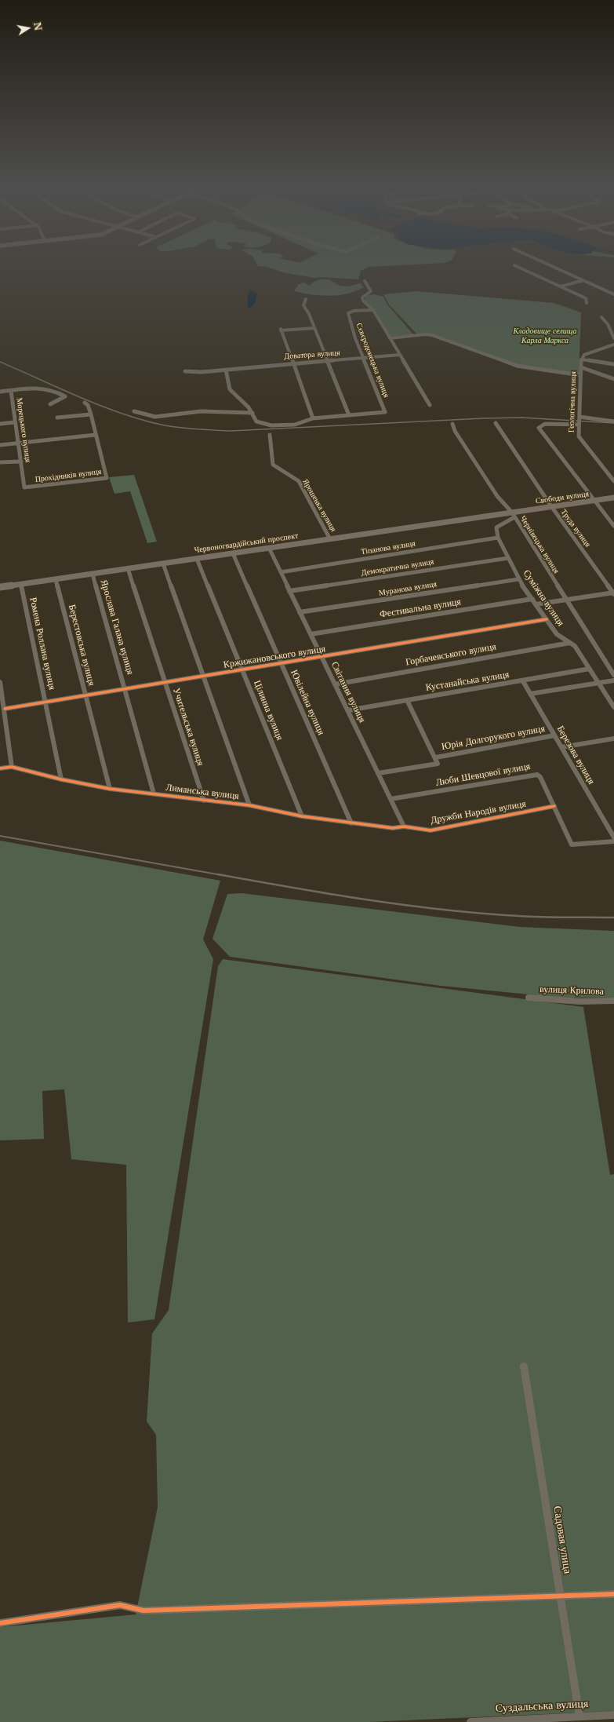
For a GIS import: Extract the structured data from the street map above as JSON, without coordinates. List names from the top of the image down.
{
  "streets": {
    "main road": ["Свободи вулиця", "Червоногвардійський проспект"],
    "street": [
      "Доватора вулиця",
      "Сєвєродонецька вулиця",
      "Геологічна вулиця",
      "Морецького вулиця",
      "Прохідників вулиця",
      "Ярошенка вулиця",
      "Труда вулиця",
      "Чернівецька вулиця",
      "Тіпанова вулиця",
      "Демократична вулиця",
      "Муранова вулиця",
      "Суміжна вулиця",
      "Фестивальна вулиця",
      "Ярослава Галана вулиця",
      "Ромена Роллана вулиця",
      "Берестовська вулиця",
      "Горбачевського вулиця",
      "Кржижановського вулиця",
      "Кустанайська вулиця",
      "Світання вулиця",
      "Ювілейна вулиця",
      "Цілинна вулиця",
      "Учительська вулиця",
      "Юрія Долгорукого вулиця",
      "Березова вулиця",
      "Люби Шевцової вулиця",
      "Лиманська вулиця",
      "Дружби Народів вулиця",
      "вулиця Крилова",
      "Садовая улица",
      "Суздальська вулиця"
    ]
  },
  "crossings": [
    ["Доватора вулиця", "Сєвєродонецька вулиця"],
    ["Морецького вулиця", "Прохідників вулиця"],
    ["Свободи вулиця", "Труда вулиця"],
    ["Свободи вулиця", "Червоногвардійський проспект"],
    ["Свободи вулиця", "Чернівецька вулиця"],
    ["Ярошенка вулиця", "Червоногвардійський проспект"],
    ["Червоногвардійський проспект", "Ярослава Галана вулиця"],
    ["Червоногвардійський проспект", "Ромена Роллана вулиця"],
    ["Червоногвардійський проспект", "Берестовська вулиця"],
    ["Червоногвардійський проспект", "Світання вулиця"],
    ["Червоногвардійський проспект", "Ювілейна вулиця"],
    ["Червоногвардійський проспект", "Цілинна вулиця"],
    ["Червоногвардійський проспект", "Учительська вулиця"],
    ["Тіпанова вулиця", "Суміжна вулиця"],
    ["Тіпанова вулиця", "Світання вулиця"],
    ["Демократична вулиця", "Суміжна вулиця"],
    ["Демократична вулиця", "Світання вулиця"],
    ["Муранова вулиця", "Суміжна вулиця"],
    ["Муранова вулиця", "Світання вулиця"],
    ["Суміжна вулиця", "Фестивальна вулиця"],
    ["Суміжна вулиця", "Горбачевського вулиця"],
    ["Суміжна вулиця", "Кржижановського вулиця"],
    ["Суміжна вулиця", "Кустанайська вулиця"],
    ["Фестивальна вулиця", "Світання вулиця"],
    ["Ярослава Галана вулиця", "Кржижановського вулиця"],
    ["Ярослава Галана вулиця", "Лиманська вулиця"],
    ["Ромена Роллана вулиця", "Кржижановського вулиця"],
    ["Ромена Роллана вулиця", "Лиманська вулиця"],
    ["Берестовська вулиця", "Кржижановського вулиця"],
    ["Берестовська вулиця", "Лиманська вулиця"],
    ["Горбачевського вулиця", "Світання вулиця"],
    ["Кржижановського вулиця", "Світання вулиця"],
    ["Кржижановського вулиця", "Ювілейна вулиця"],
    ["Кржижановського вулиця", "Цілинна вулиця"],
    ["Кржижановського вулиця", "Учительська вулиця"],
    ["Кустанайська вулиця", "Світання вулиця"],
    ["Кустанайська вулиця", "Березова вулиця"],
    ["Світання вулиця", "Люби Шевцової вулиця"],
    ["Світання вулиця", "Лиманська вулиця"],
    ["Світання вулиця", "Дружби Народів вулиця"],
    ["Ювілейна вулиця", "Лиманська вулиця"],
    ["Цілинна вулиця", "Лиманська вулиця"],
    ["Учительська вулиця", "Лиманська вулиця"],
    ["Юрія Долгорукого вулиця", "Березова вулиця"],
    ["Люби Шевцової вулиця", "Дружби Народів вулиця"],
    ["Лиманська вулиця", "Дружби Народів вулиця"],
    ["Садовая улица", "Суздальська вулиця"]
  ],
  "parks": ["Кладовище селища Карла Маркса"],
  "north": "right"
}
